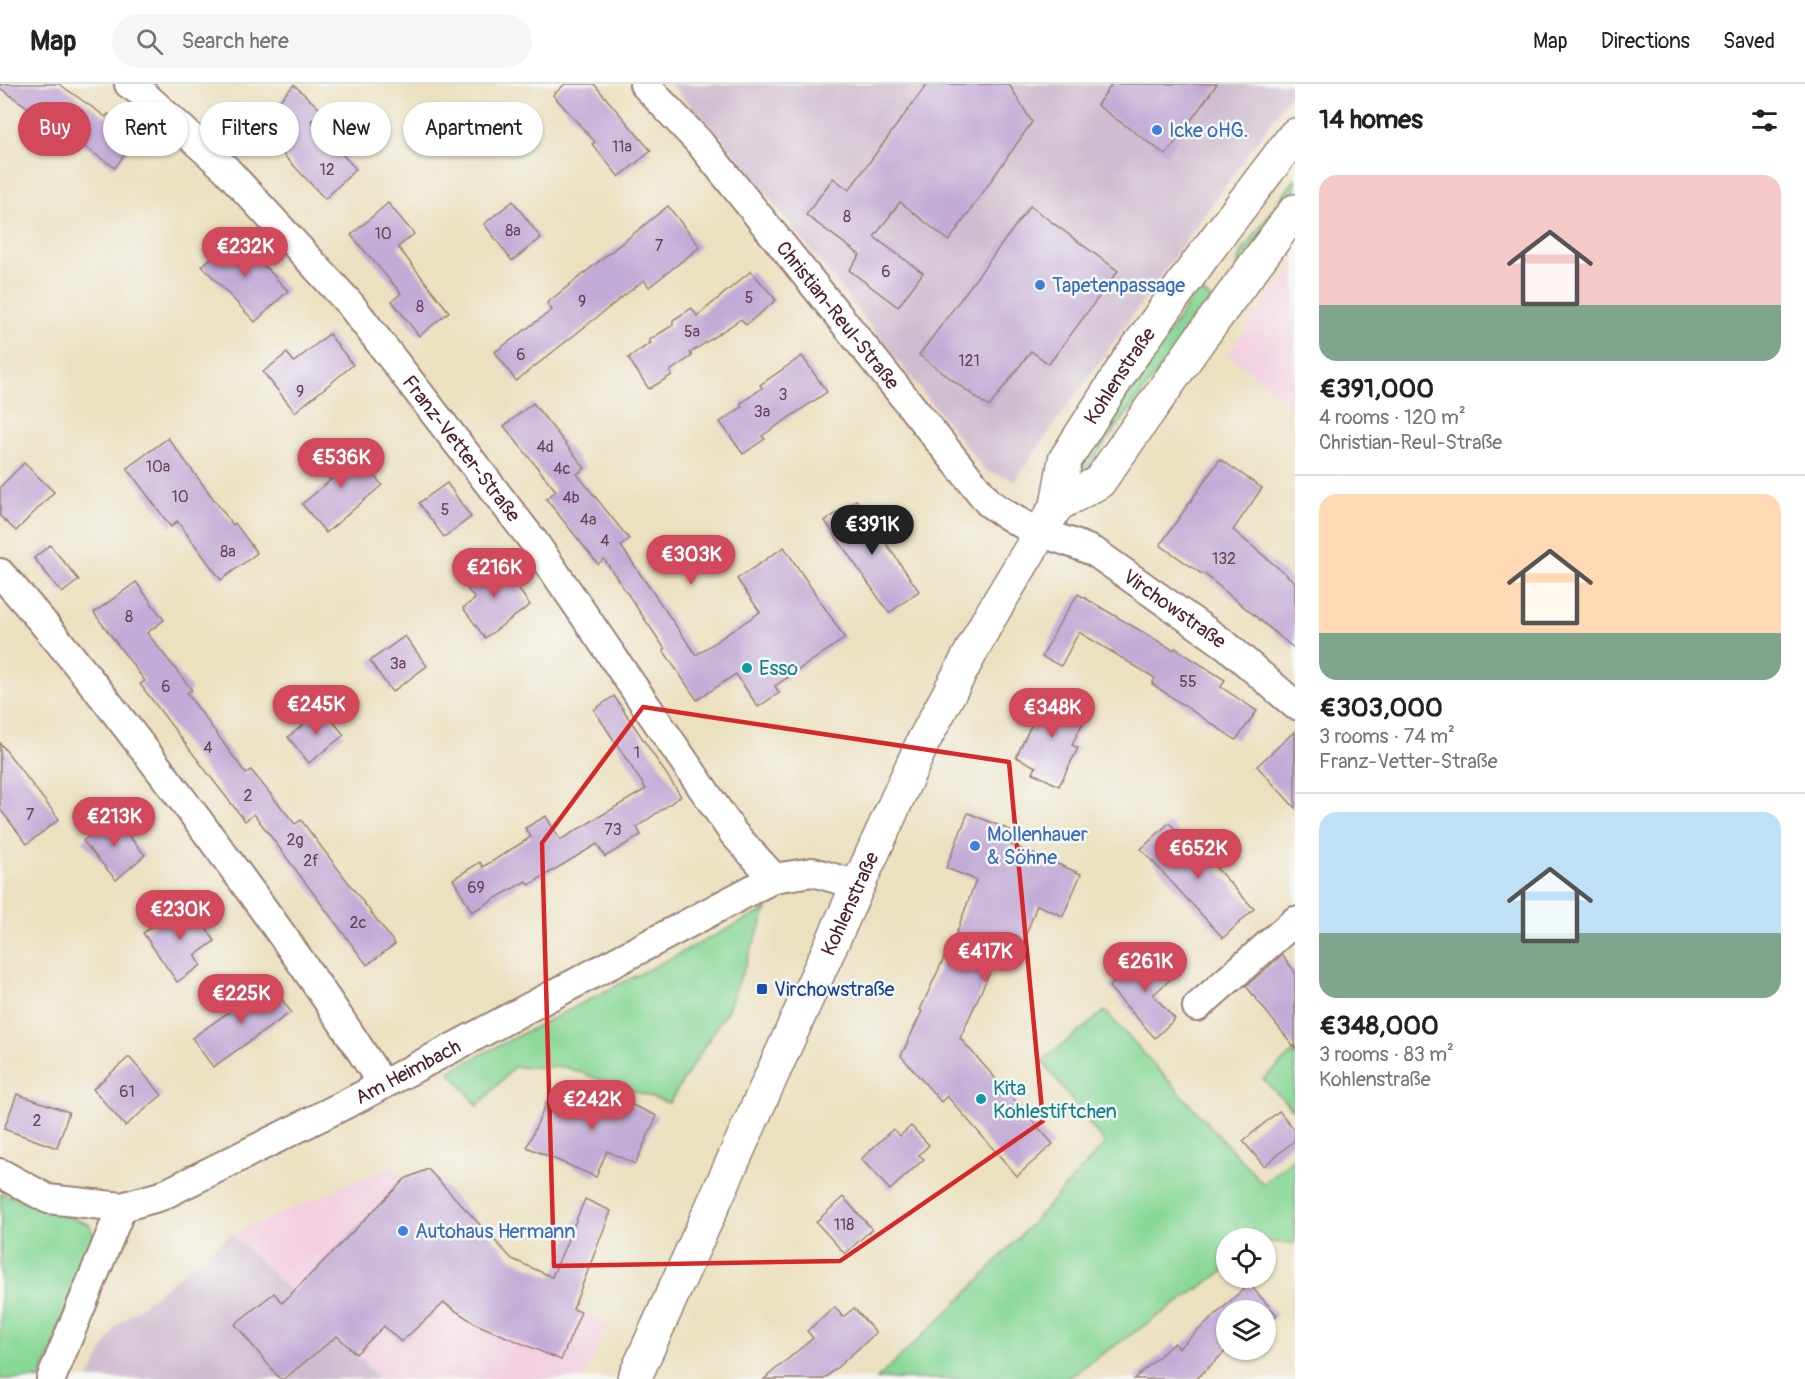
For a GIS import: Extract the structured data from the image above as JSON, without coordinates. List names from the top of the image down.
{
  "streets": {
    "main road": ["Kohlenstraße"],
    "street": [
      "Christian-Reul-Straße",
      "Franz-Vetter-Straße",
      "Virchowstraße",
      "Am Heimbach"
    ]
  },
  "crossings": [
    ["Christian-Reul-Straße", "Kohlenstraße"],
    ["Christian-Reul-Straße", "Virchowstraße"],
    ["Kohlenstraße", "Virchowstraße"],
    ["Kohlenstraße", "Am Heimbach"],
    ["Franz-Vetter-Straße", "Am Heimbach"]
  ],
  "places": {
    "other": [
      "Icke oHG.",
      "Tapetenpassage",
      "Esso",
      "Mollenhauer & Söhne",
      "Kita Kohlestiftchen",
      "Autohaus Hermann"
    ],
    "transit": ["Virchowstraße"]
  },
  "house_numbers": [
    "11a",
    "12",
    "8",
    "8a",
    "10",
    "7",
    "6",
    "5",
    "9",
    "8",
    "5a",
    "6",
    "121",
    "9",
    "3",
    "3a",
    "4d",
    "10a",
    "4c",
    "10",
    "4b",
    "5",
    "4a",
    "4",
    "8a",
    "132",
    "8",
    "3a",
    "55",
    "6",
    "4",
    "1",
    "2",
    "7",
    "73",
    "2g",
    "2f",
    "69",
    "2c",
    "61",
    "2",
    "118"
  ],
  "page": {
    "header": "Map",
    "search": "Search here",
    "nav": ["Map", "Directions", "Saved"],
    "heading": "14 homes",
    "chip": [
      "Buy",
      "Rent",
      "Filters",
      "New",
      "Apartment"
    ],
    "list": [
      {
        "name": "€391,000",
        "note": "4 rooms · 120 m² · Christian-Reul-Straße"
      },
      {
        "name": "€303,000",
        "note": "3 rooms · 74 m² · Franz-Vetter-Straße"
      },
      {
        "name": "€348,000",
        "note": "3 rooms · 83 m² · Kohlenstraße"
      }
    ],
    "price": [
      "€232K",
      "€536K",
      "€391K",
      "€303K",
      "€216K",
      "€245K",
      "€348K",
      "€213K",
      "€652K",
      "€230K",
      "€417K",
      "€261K",
      "€225K",
      "€242K"
    ]
  }
}
